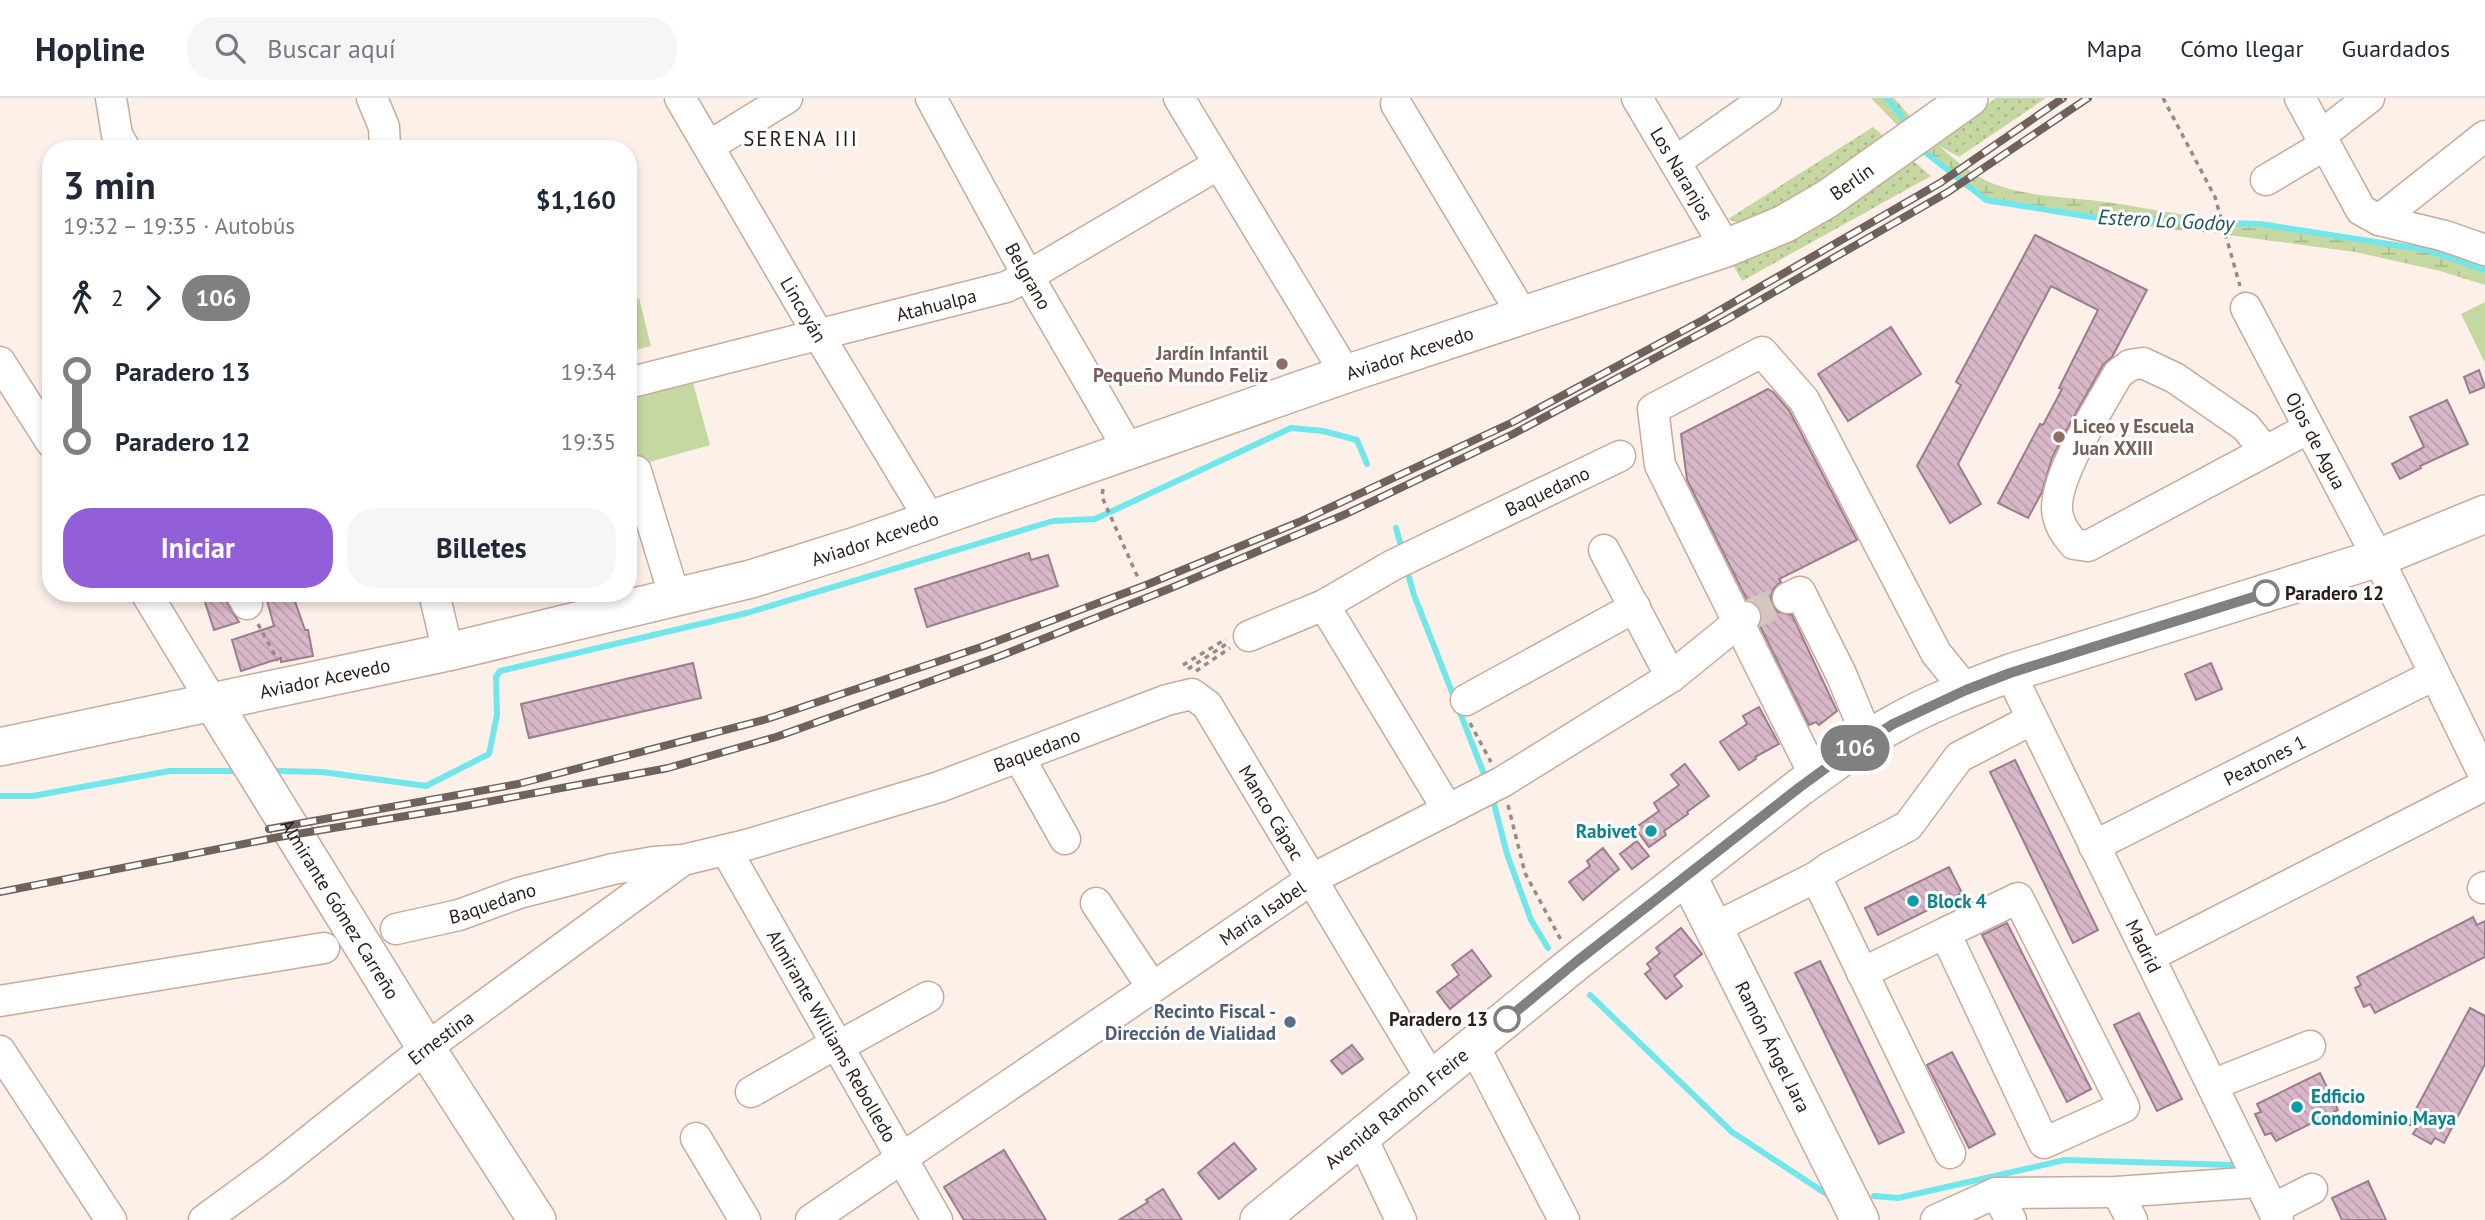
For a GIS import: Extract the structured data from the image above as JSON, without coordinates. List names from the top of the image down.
{
  "streets": {
    "main road": [
      "Berlín",
      "Aviador Acevedo",
      "Almirante Gómez Carreño",
      "Ramón Ángel Jara",
      "Avenida Ramón Freire"
    ],
    "street": [
      "Los Naranjos",
      "Belgrano",
      "Atahualpa",
      "Lincoyán",
      "Ojos de Agua",
      "Baquedano",
      "Peatones 1",
      "Manco Cápac",
      "María Isabel",
      "Madrid",
      "Almirante Williams Rebolledo",
      "Ernestina"
    ]
  },
  "crossings": [
    ["Los Naranjos", "Berlín"],
    ["Los Naranjos", "Aviador Acevedo"],
    ["Berlín", "Aviador Acevedo"],
    ["Belgrano", "Atahualpa"],
    ["Belgrano", "Aviador Acevedo"],
    ["Atahualpa", "Lincoyán"],
    ["Lincoyán", "Aviador Acevedo"],
    ["Aviador Acevedo", "Almirante Gómez Carreño"],
    ["Ojos de Agua", "Peatones 1"],
    ["Ojos de Agua", "Avenida Ramón Freire"],
    ["Baquedano", "Manco Cápac"],
    ["Baquedano", "Almirante Williams Rebolledo"],
    ["Baquedano", "Ernestina"],
    ["Peatones 1", "Madrid"],
    ["Manco Cápac", "María Isabel"],
    ["Manco Cápac", "Avenida Ramón Freire"],
    ["Almirante Gómez Carreño", "Ernestina"],
    ["María Isabel", "Almirante Williams Rebolledo"],
    ["Madrid", "Avenida Ramón Freire"],
    ["Ramón Ángel Jara", "Avenida Ramón Freire"]
  ],
  "districts": ["SERENA III"],
  "water": ["Estero Lo Godoy"],
  "places": [
    "Jardín Infantil Pequeño Mundo Feliz",
    "Liceo y Escuela Juan XXIII",
    "Paradero 12",
    "Rabivet",
    "Block 4",
    "Paradero 13",
    "Recinto Fiscal - Dirección de Vialidad",
    "Edficio Condominio Maya"
  ],
  "lines": ["bus line 106"],
  "page": {
    "header": "Hopline",
    "search": "Buscar aquí",
    "nav": ["Mapa", "Cómo llegar", "Guardados"],
    "on_map": "106",
    "heading": ["3 min", "19:32 – 19:35 · Autobús", "$1,160"],
    "legs": ["2", "106"],
    "list": [
      {
        "name": "Paradero 13",
        "value": "19:34"
      },
      {
        "name": "Paradero 12",
        "value": "19:35"
      }
    ],
    "buttons": ["Iniciar", "Billetes"]
  }
}
